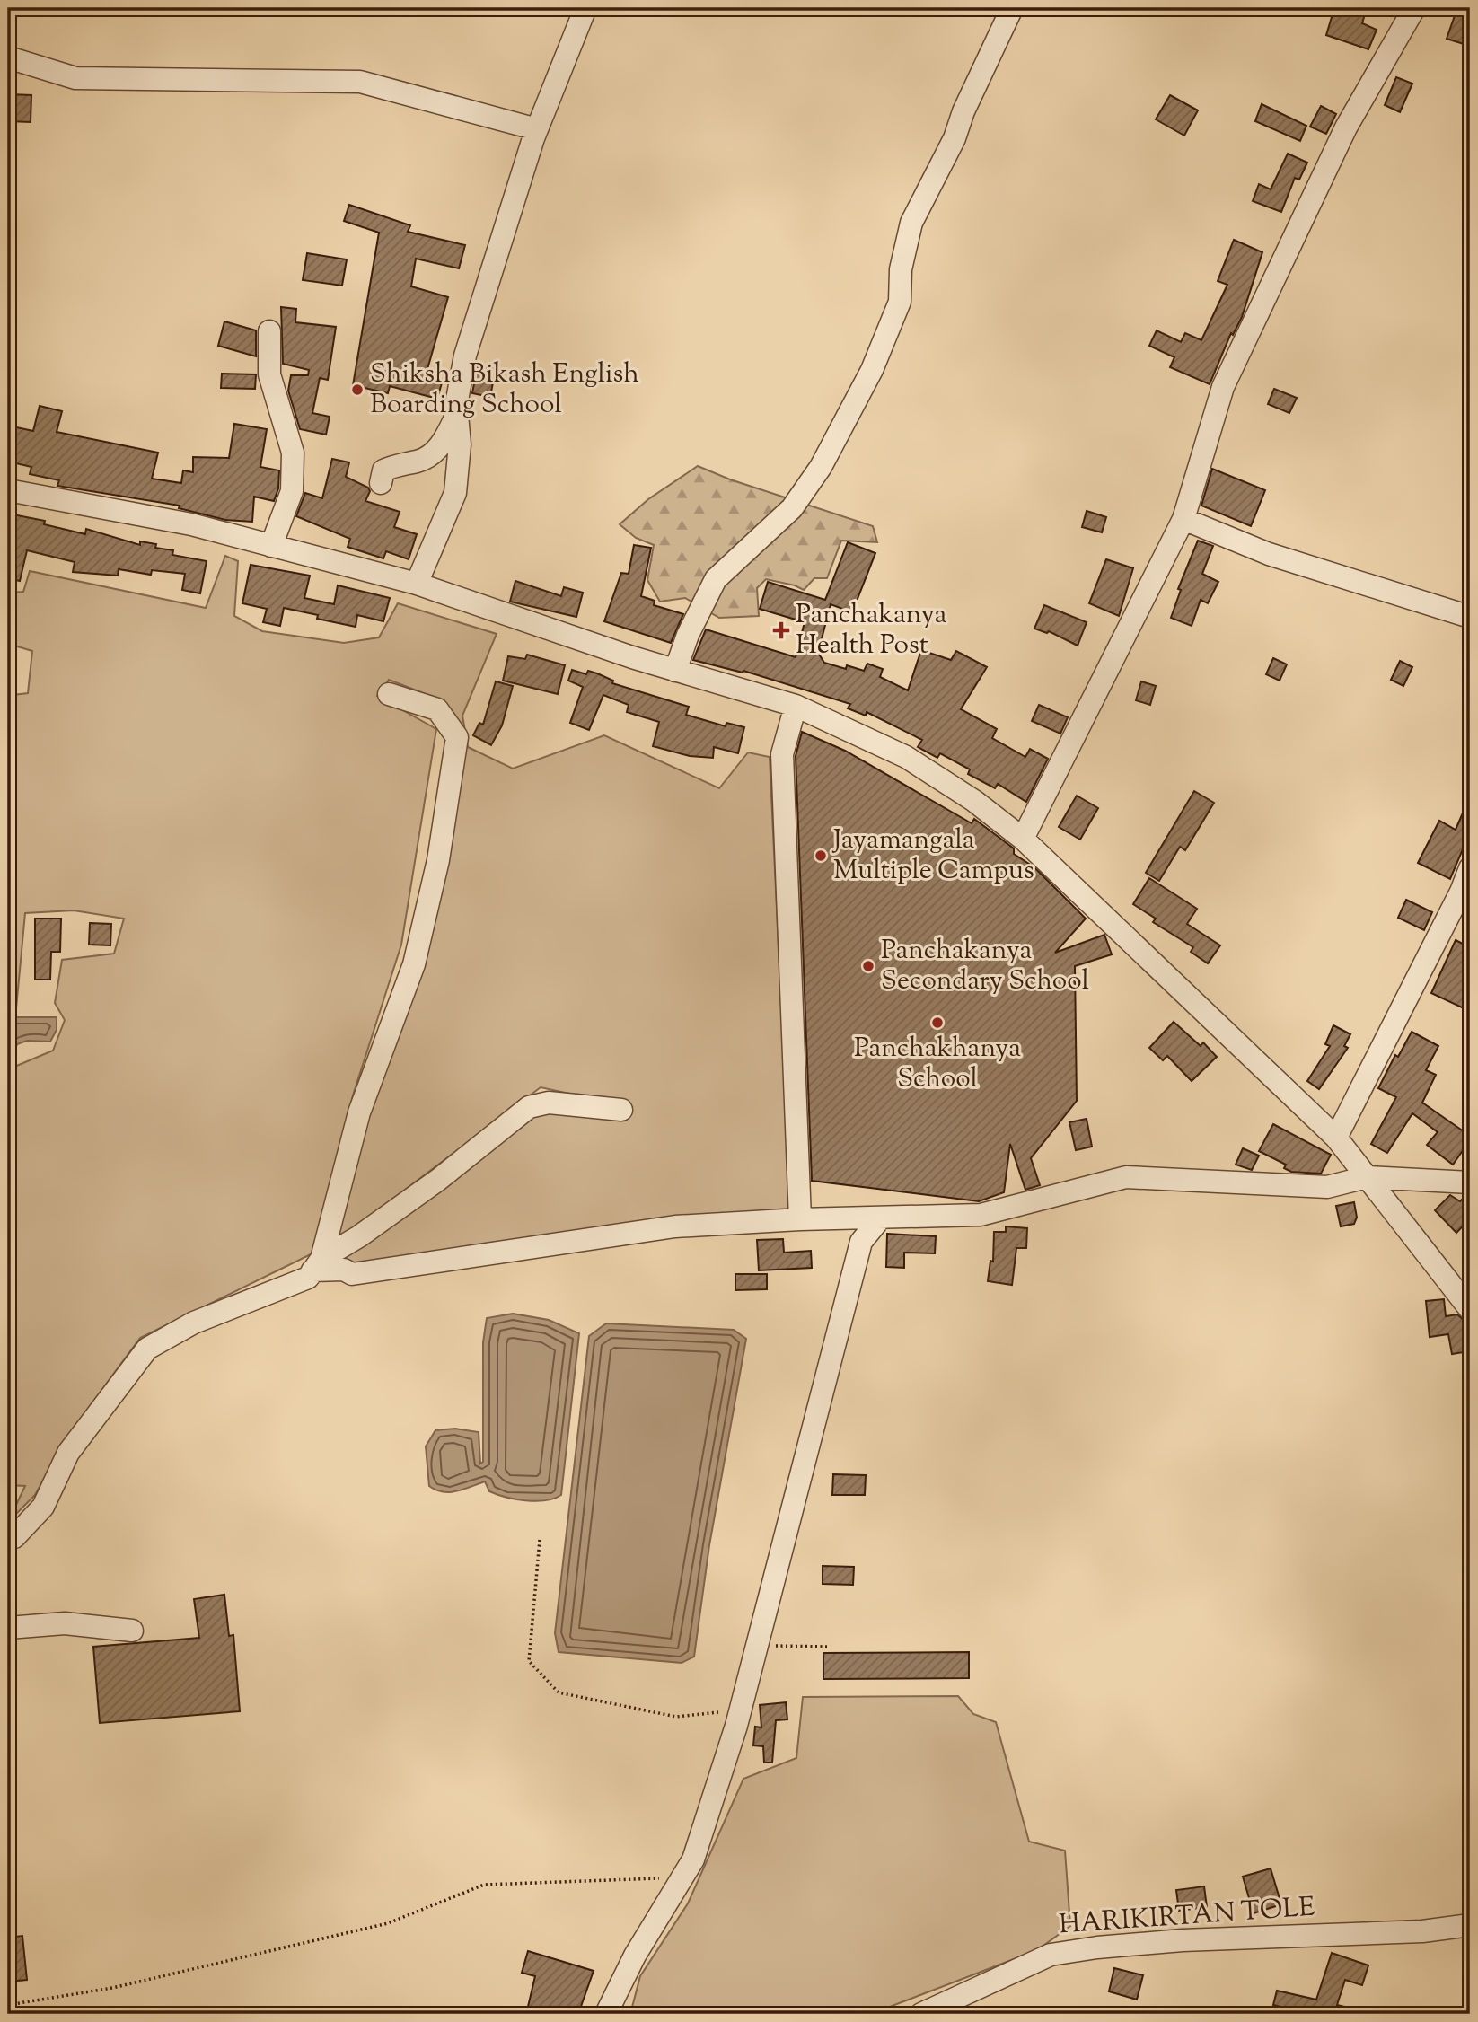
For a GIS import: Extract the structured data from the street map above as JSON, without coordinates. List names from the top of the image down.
{
  "streets": {
    "street": ["HARIKIRTAN TOLE"]
  },
  "places": {
    "other": [
      "Shiksha Bikash English Boarding School",
      "Jayamangala Multiple Campus",
      "Panchakanya Secondary School",
      "Panchakhanya School"
    ],
    "health": ["Panchakanya Health Post"]
  }
}
